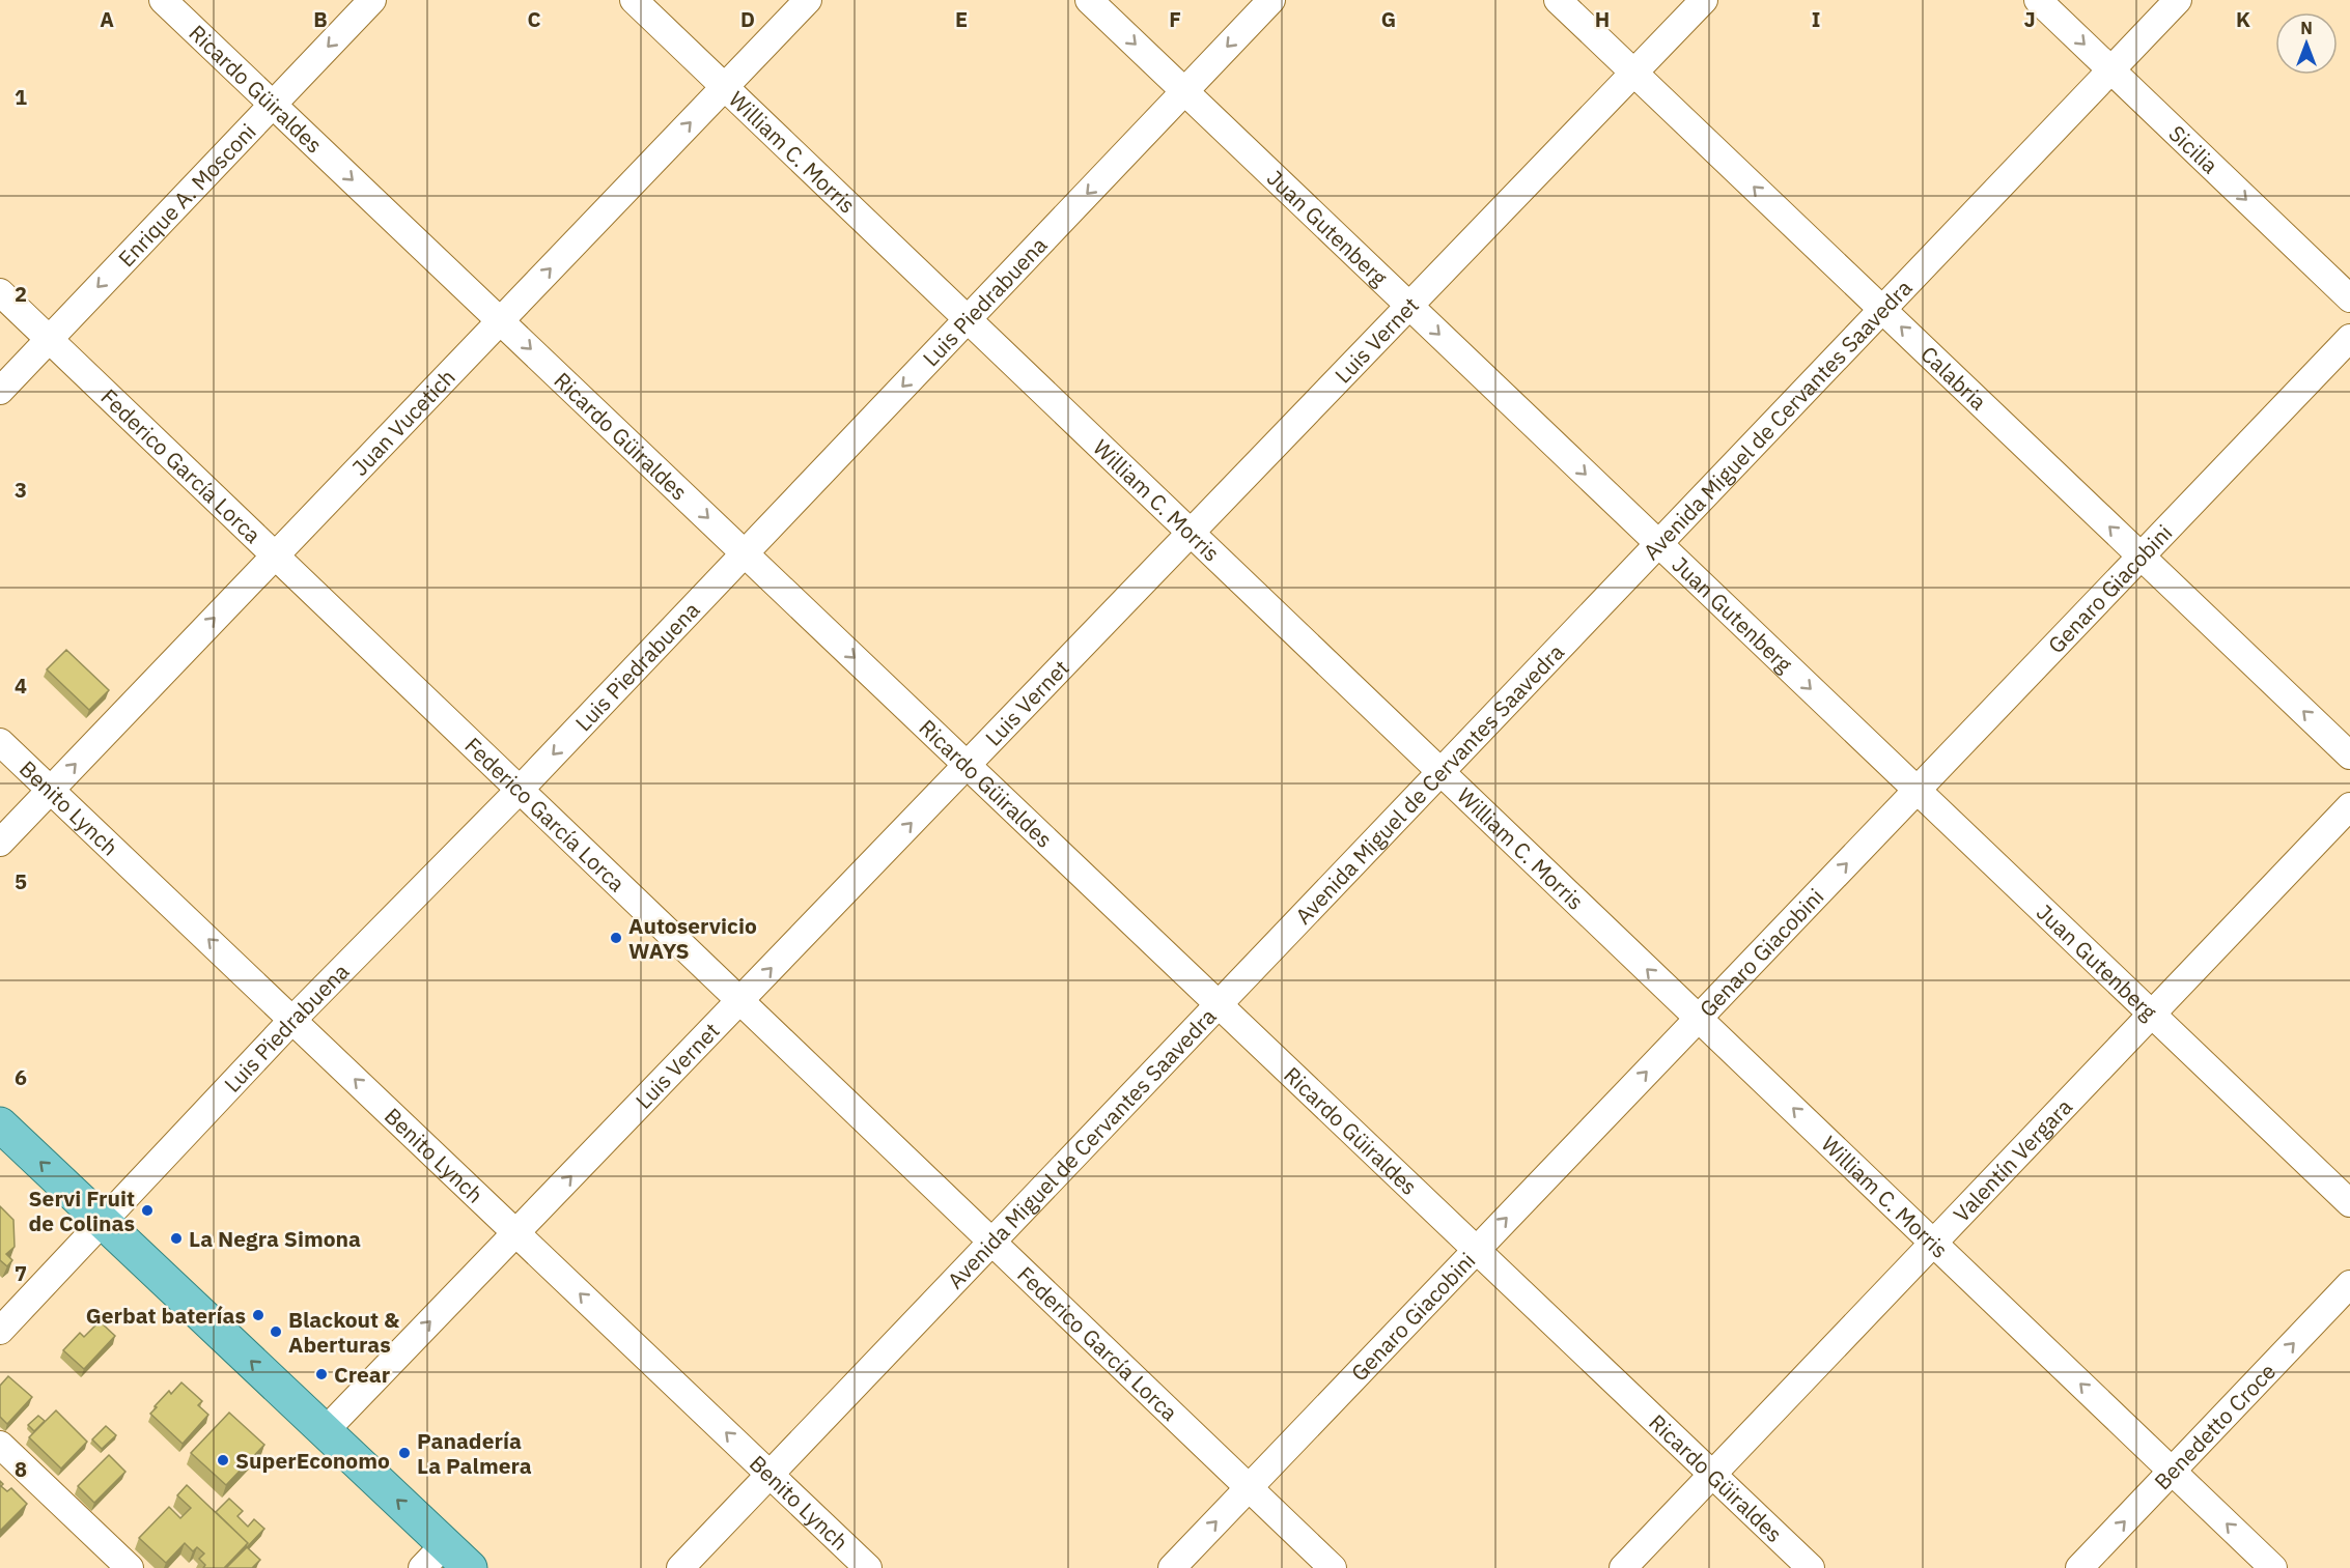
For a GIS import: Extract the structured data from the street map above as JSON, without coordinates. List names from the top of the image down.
{
  "streets": {
    "street": [
      "Ricardo Güiraldes",
      "Sicilia",
      "William C. Morris",
      "Enrique A. Mosconi",
      "Juan Gutenberg",
      "Luis Piedrabuena",
      "Luis Vernet",
      "Calabria",
      "Avenida Miguel de Cervantes Saavedra",
      "Juan Vucetich",
      "Federico García Lorca",
      "Genaro Giacobini",
      "Benito Lynch",
      "Valentín Vergara",
      "Benedetto Croce"
    ]
  },
  "crossings": [
    ["Ricardo Güiraldes", "Enrique A. Mosconi"],
    ["Ricardo Güiraldes", "Luis Piedrabuena"],
    ["Ricardo Güiraldes", "Luis Vernet"],
    ["Ricardo Güiraldes", "Avenida Miguel de Cervantes Saavedra"],
    ["Ricardo Güiraldes", "Juan Vucetich"],
    ["Ricardo Güiraldes", "Genaro Giacobini"],
    ["Ricardo Güiraldes", "Valentín Vergara"],
    ["Sicilia", "Avenida Miguel de Cervantes Saavedra"],
    ["William C. Morris", "Luis Piedrabuena"],
    ["William C. Morris", "Luis Vernet"],
    ["William C. Morris", "Avenida Miguel de Cervantes Saavedra"],
    ["William C. Morris", "Juan Vucetich"],
    ["William C. Morris", "Genaro Giacobini"],
    ["William C. Morris", "Valentín Vergara"],
    ["William C. Morris", "Benedetto Croce"],
    ["Enrique A. Mosconi", "Federico García Lorca"],
    ["Juan Gutenberg", "Luis Piedrabuena"],
    ["Juan Gutenberg", "Luis Vernet"],
    ["Juan Gutenberg", "Avenida Miguel de Cervantes Saavedra"],
    ["Juan Gutenberg", "Genaro Giacobini"],
    ["Juan Gutenberg", "Valentín Vergara"],
    ["Luis Piedrabuena", "Federico García Lorca"],
    ["Luis Piedrabuena", "Benito Lynch"],
    ["Luis Vernet", "Calabria"],
    ["Luis Vernet", "Federico García Lorca"],
    ["Luis Vernet", "Benito Lynch"],
    ["Calabria", "Avenida Miguel de Cervantes Saavedra"],
    ["Calabria", "Genaro Giacobini"],
    ["Avenida Miguel de Cervantes Saavedra", "Federico García Lorca"],
    ["Avenida Miguel de Cervantes Saavedra", "Benito Lynch"],
    ["Juan Vucetich", "Federico García Lorca"],
    ["Juan Vucetich", "Benito Lynch"],
    ["Federico García Lorca", "Genaro Giacobini"]
  ],
  "one_way": [
    "Ricardo Güiraldes",
    "Sicilia",
    "William C. Morris",
    "Enrique A. Mosconi",
    "Juan Gutenberg",
    "Luis Piedrabuena",
    "Luis Vernet",
    "Calabria",
    "Juan Vucetich",
    "Genaro Giacobini",
    "Benito Lynch",
    "Benedetto Croce"
  ],
  "places": [
    "Autoservicio WAYS",
    "Servi Fruit de Colinas",
    "La Negra Simona",
    "Gerbat baterías",
    "Blackout & Aberturas",
    "Crear",
    "Panadería La Palmera",
    "SuperEconomo"
  ],
  "north": "top",
  "grid": {
    "columns": [
      "A",
      "B",
      "C",
      "D",
      "E",
      "F",
      "G",
      "H",
      "I",
      "J",
      "K"
    ],
    "rows": [
      "1",
      "2",
      "3",
      "4",
      "5",
      "6",
      "7",
      "8"
    ]
  }
}
